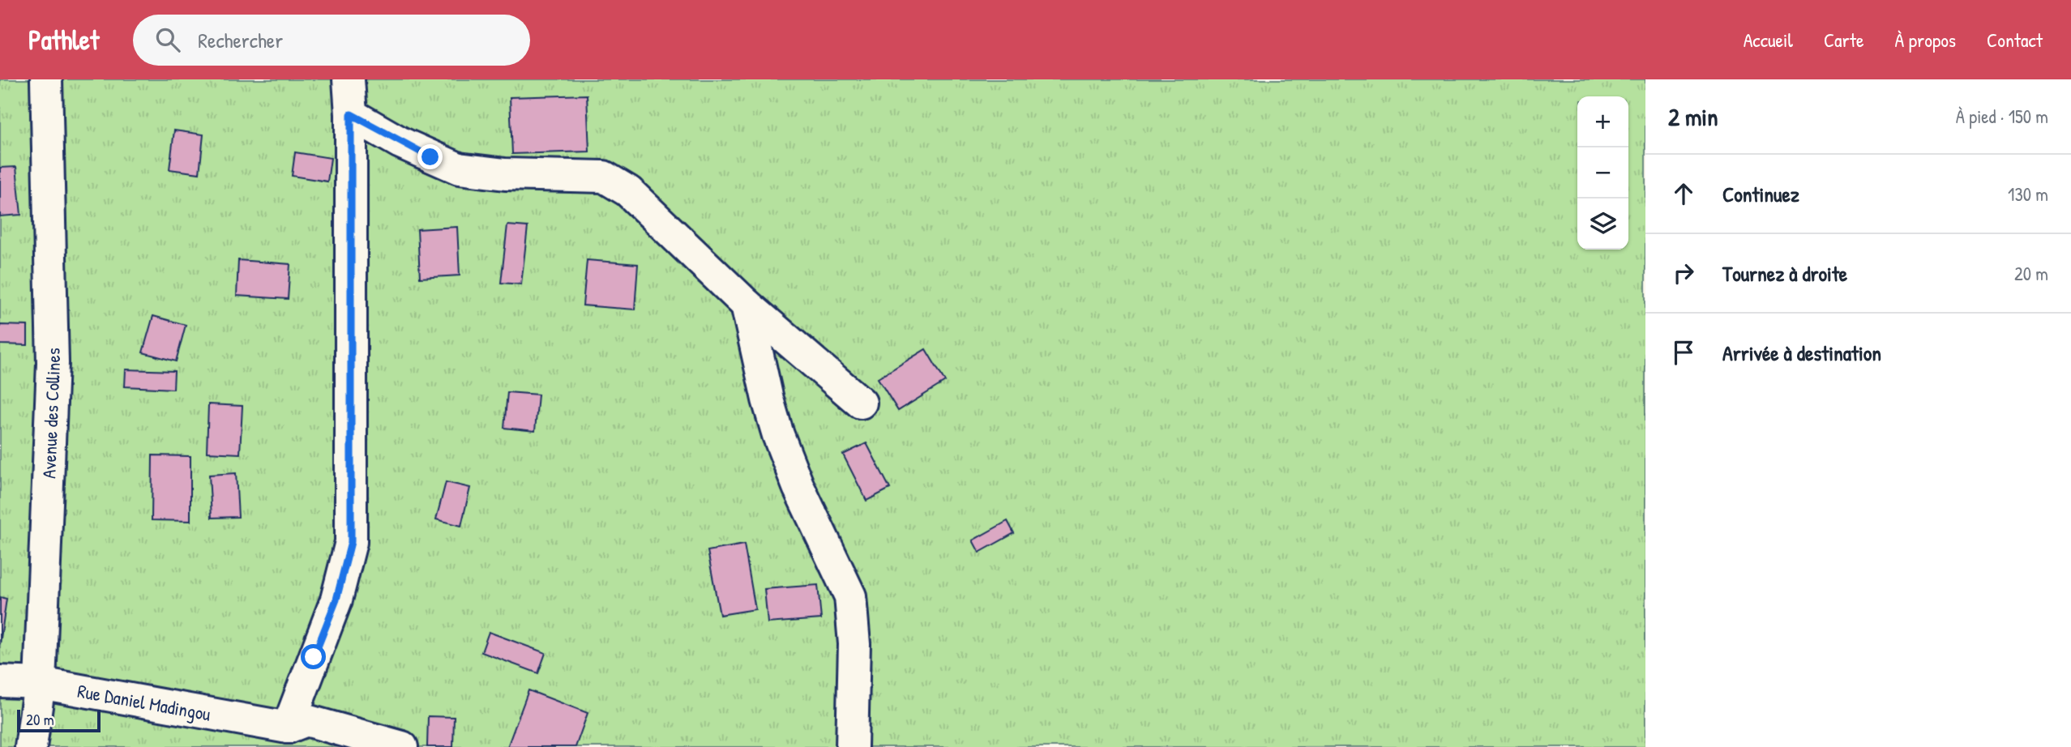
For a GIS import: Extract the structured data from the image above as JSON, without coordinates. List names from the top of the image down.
{
  "streets": {
    "street": ["Avenue des Collines", "Rue Daniel Madingou"]
  },
  "crossings": [
    ["Avenue des Collines", "Rue Daniel Madingou"]
  ],
  "scale_bar": "20 m",
  "page": {
    "header": "Pathlet",
    "search": "Rechercher",
    "nav": [
      "Accueil",
      "Carte",
      "À propos",
      "Contact"
    ],
    "heading": ["2 min", "À pied · 150 m"],
    "map_buttons": ["+", "−"],
    "list": [
      ["Continuez", "130 m"],
      ["Tournez à droite", "20 m"],
      "Arrivée à destination"
    ],
    "scale": "20 m"
  }
}
